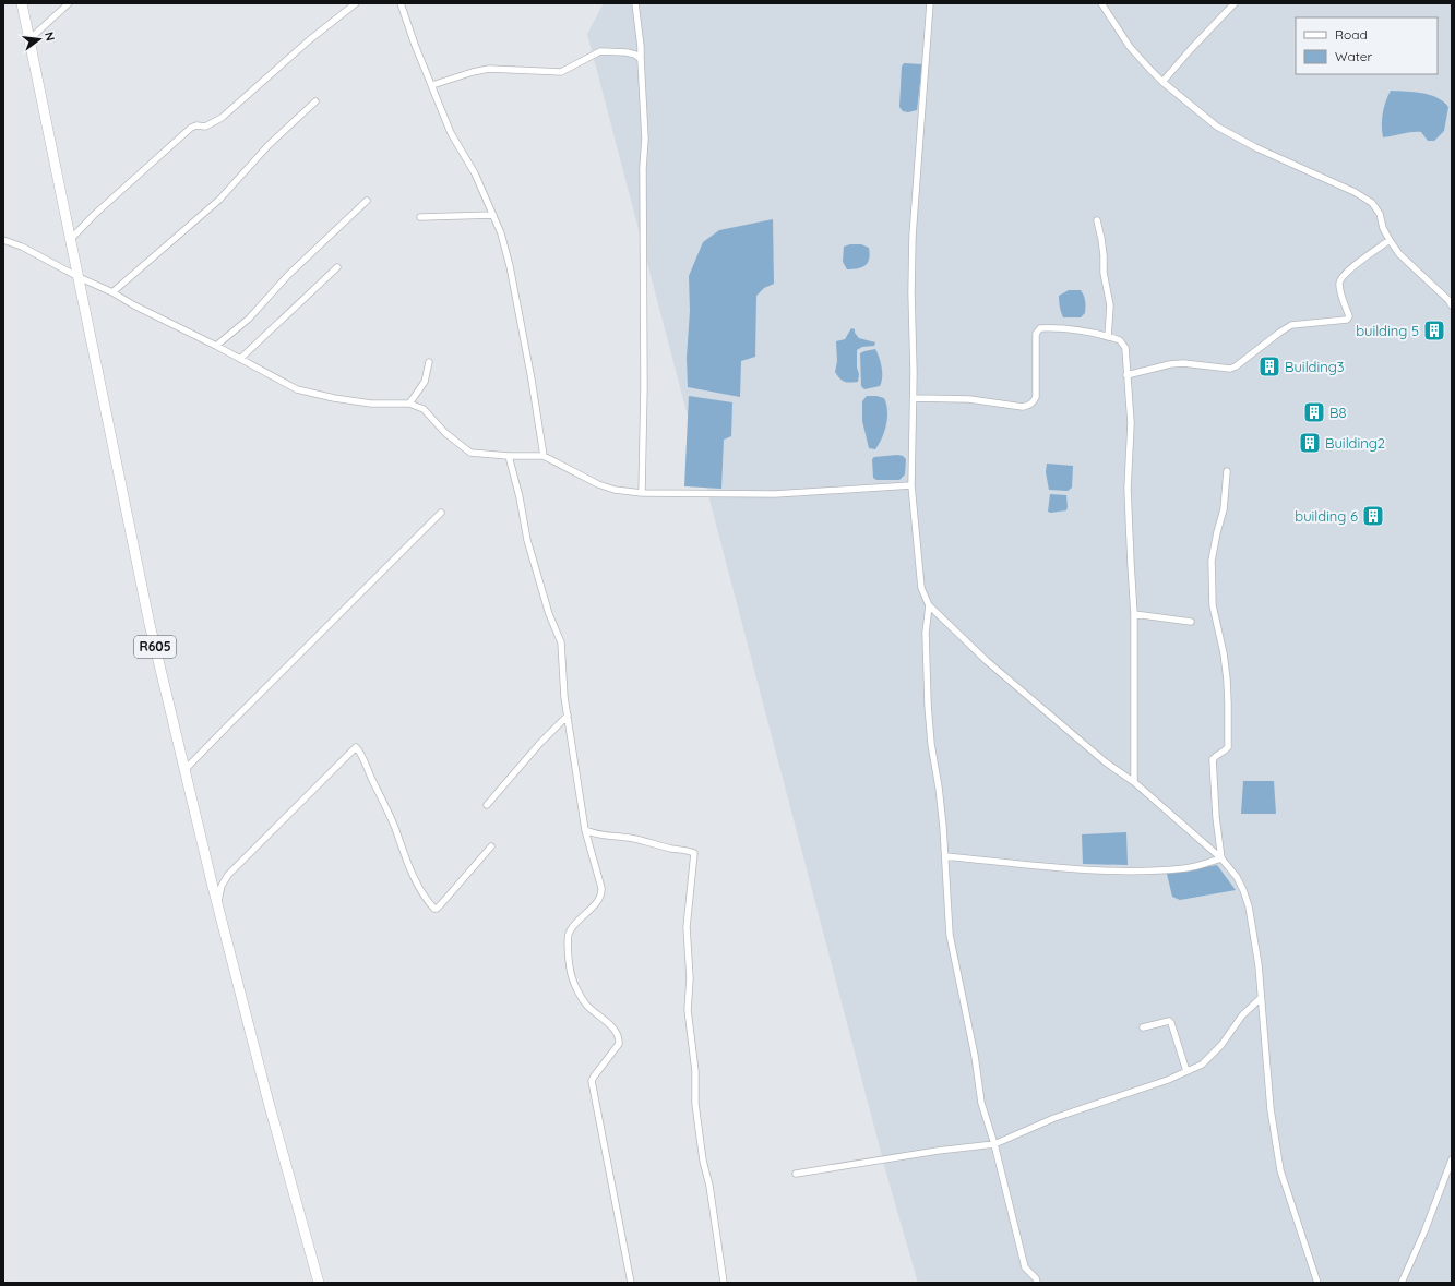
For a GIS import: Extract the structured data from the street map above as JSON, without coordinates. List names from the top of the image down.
{
  "streets": {
    "main road": ["R605"]
  },
  "places": {
    "building": [
      "building 5",
      "Building3",
      "B8",
      "Building2",
      "building 6"
    ]
  },
  "legend": ["Road", "Water"],
  "north": "right"
}
